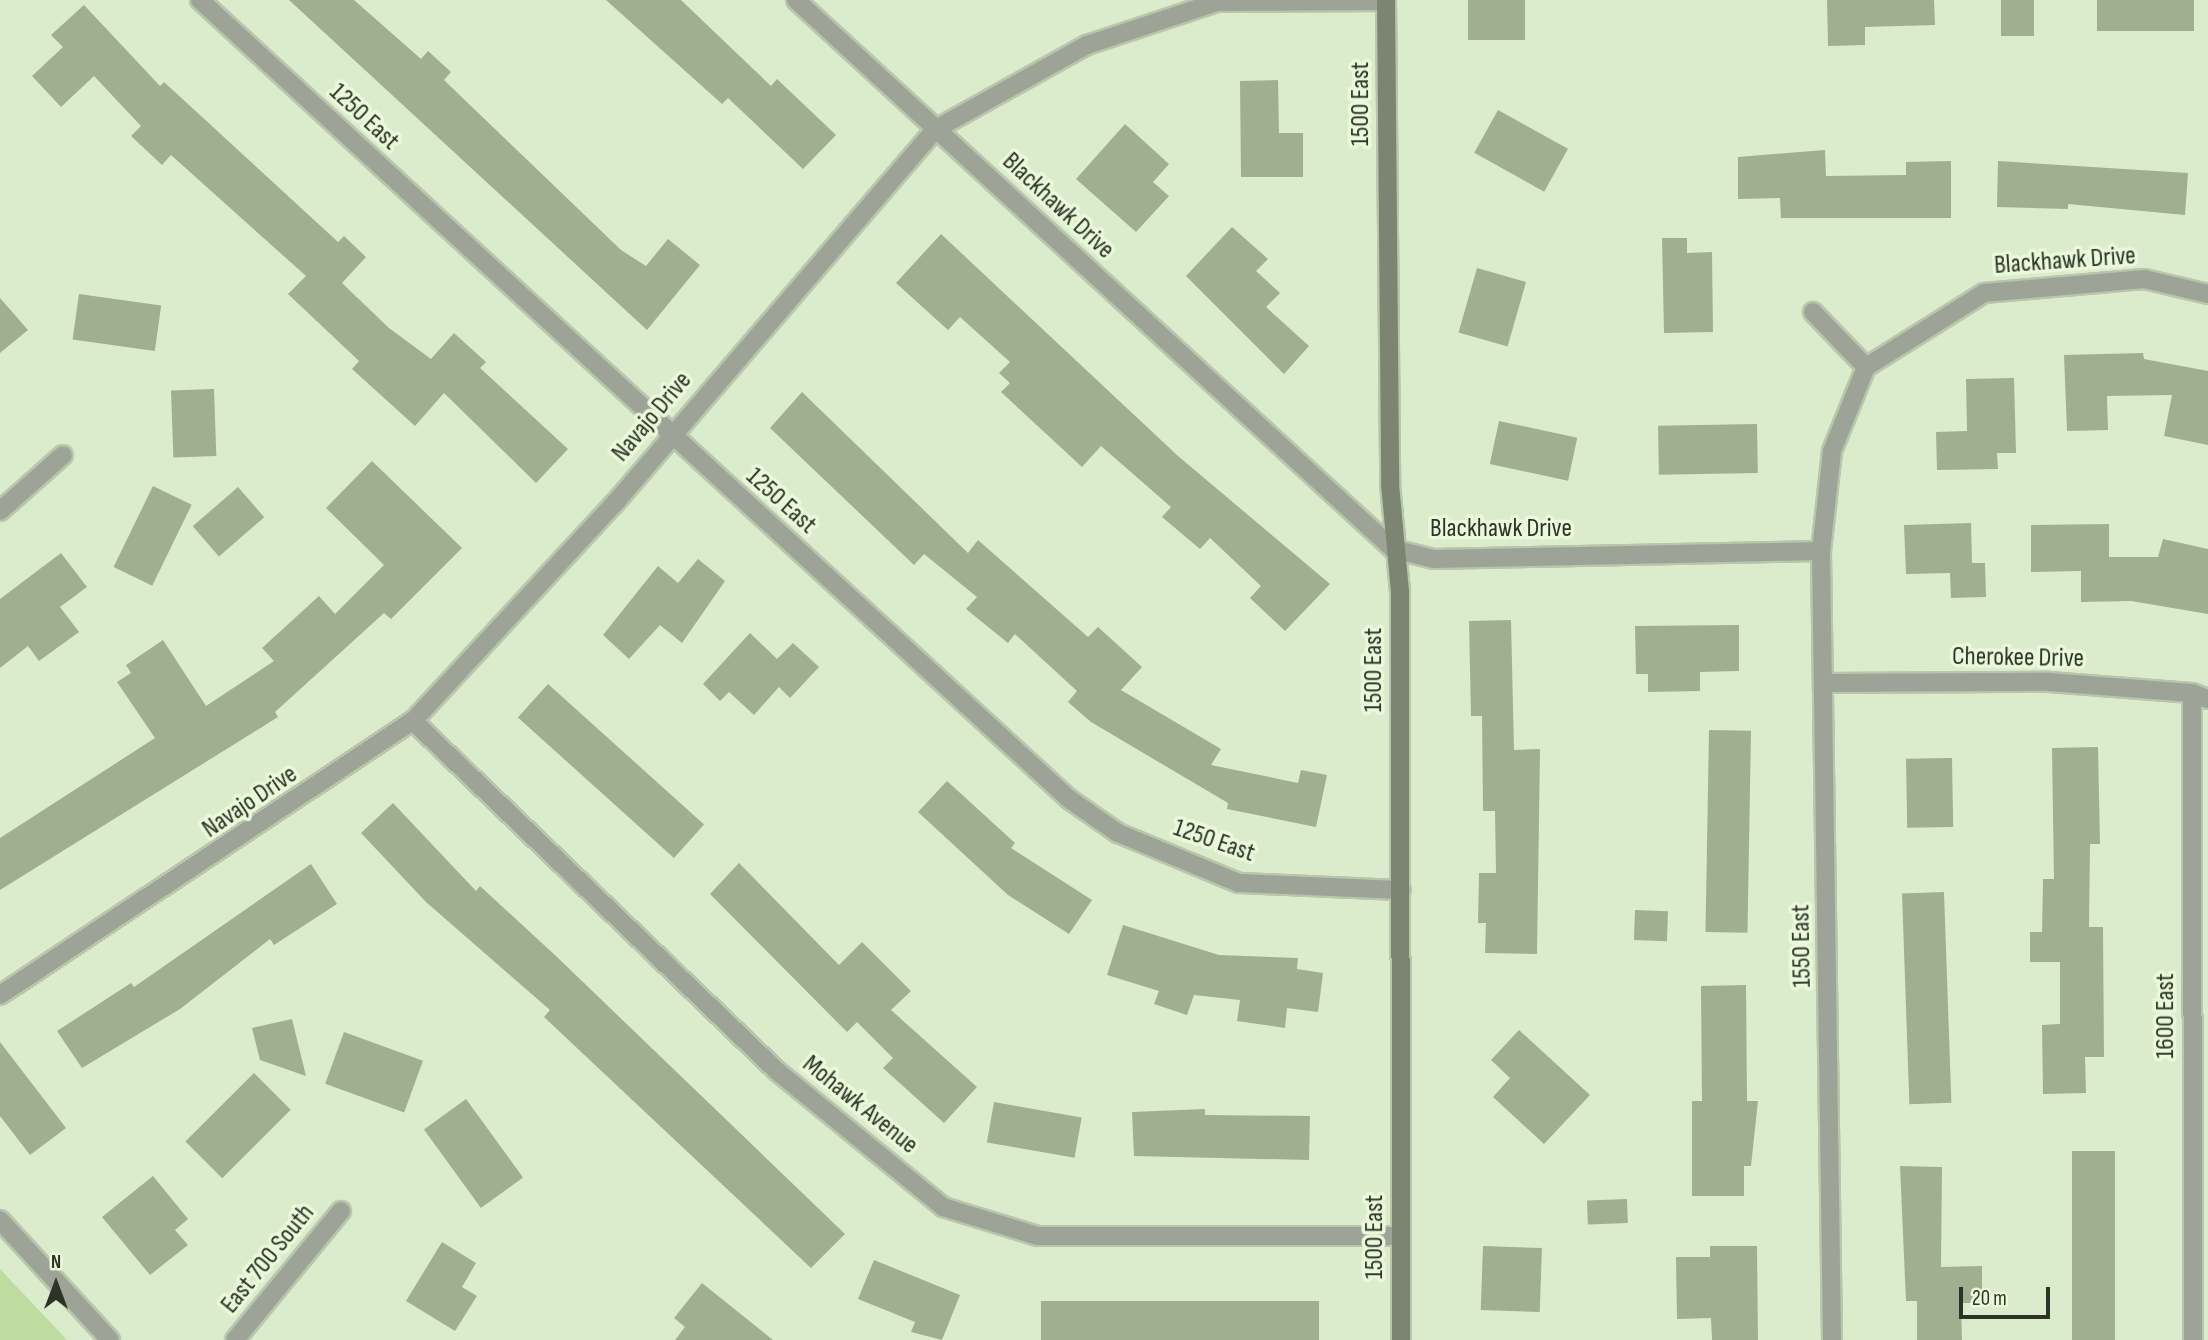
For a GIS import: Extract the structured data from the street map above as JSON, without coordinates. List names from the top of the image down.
{
  "streets": {
    "street": [
      "1500 East",
      "1250 East",
      "Blackhawk Drive",
      "Navajo Drive",
      "Cherokee Drive",
      "1550 East",
      "1600 East",
      "Mohawk Avenue",
      "East 700 South"
    ]
  },
  "crossings": [
    ["1500 East", "1250 East"],
    ["1500 East", "Blackhawk Drive"],
    ["1500 East", "Navajo Drive"],
    ["1500 East", "Mohawk Avenue"],
    ["1250 East", "Navajo Drive"],
    ["Blackhawk Drive", "Navajo Drive"],
    ["Blackhawk Drive", "1550 East"],
    ["Navajo Drive", "Mohawk Avenue"],
    ["Cherokee Drive", "1550 East"],
    ["Cherokee Drive", "1600 East"]
  ],
  "scale_bar": "20 m",
  "north": "top"
}
